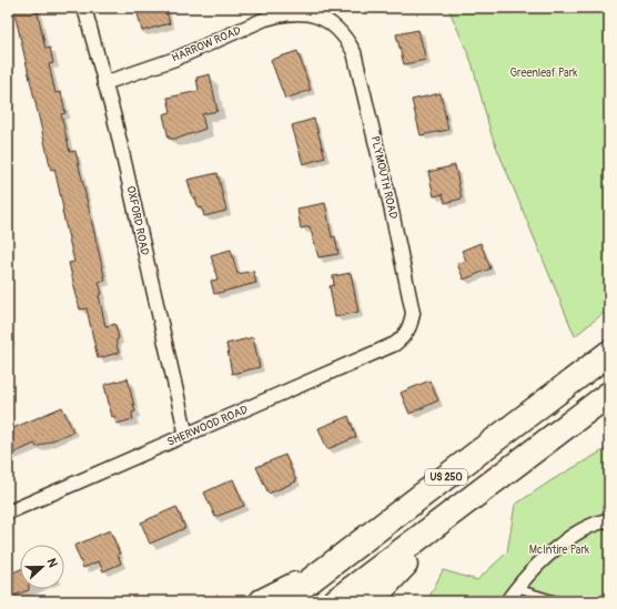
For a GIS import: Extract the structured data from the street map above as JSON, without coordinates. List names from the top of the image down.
{
  "streets": {
    "highway": ["US 250"],
    "street": [
      "HARROW ROAD",
      "PLYMOUTH ROAD",
      "OXFORD ROAD",
      "SHERWOOD ROAD"
    ]
  },
  "crossings": [
    ["HARROW ROAD", "PLYMOUTH ROAD"],
    ["HARROW ROAD", "OXFORD ROAD"],
    ["PLYMOUTH ROAD", "SHERWOOD ROAD"],
    ["OXFORD ROAD", "SHERWOOD ROAD"]
  ],
  "parks": ["Greenleaf Park", "McIntire Park"],
  "north": "right"
}
